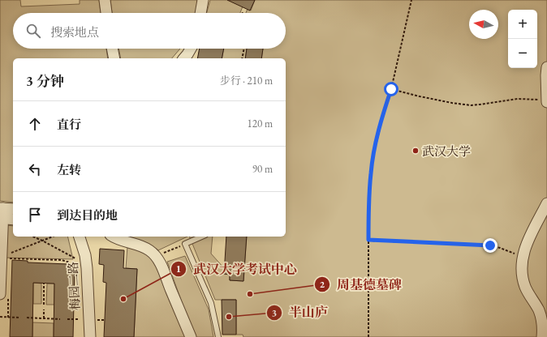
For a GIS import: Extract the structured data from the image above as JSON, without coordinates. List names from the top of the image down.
{
  "streets": {
    "street": ["梅园二路"]
  },
  "places": [
    "武汉大学",
    "周基德墓碑",
    "武汉大学考试中心",
    "半山庐"
  ],
  "north": "left",
  "page": {
    "map_buttons": ["+", "−"],
    "search": "搜索地点",
    "heading": ["3 分钟", "步行 · 210 m"],
    "list": [
      ["直行", "120 m"],
      ["左转", "90 m"],
      "到达目的地"
    ]
  }
}
